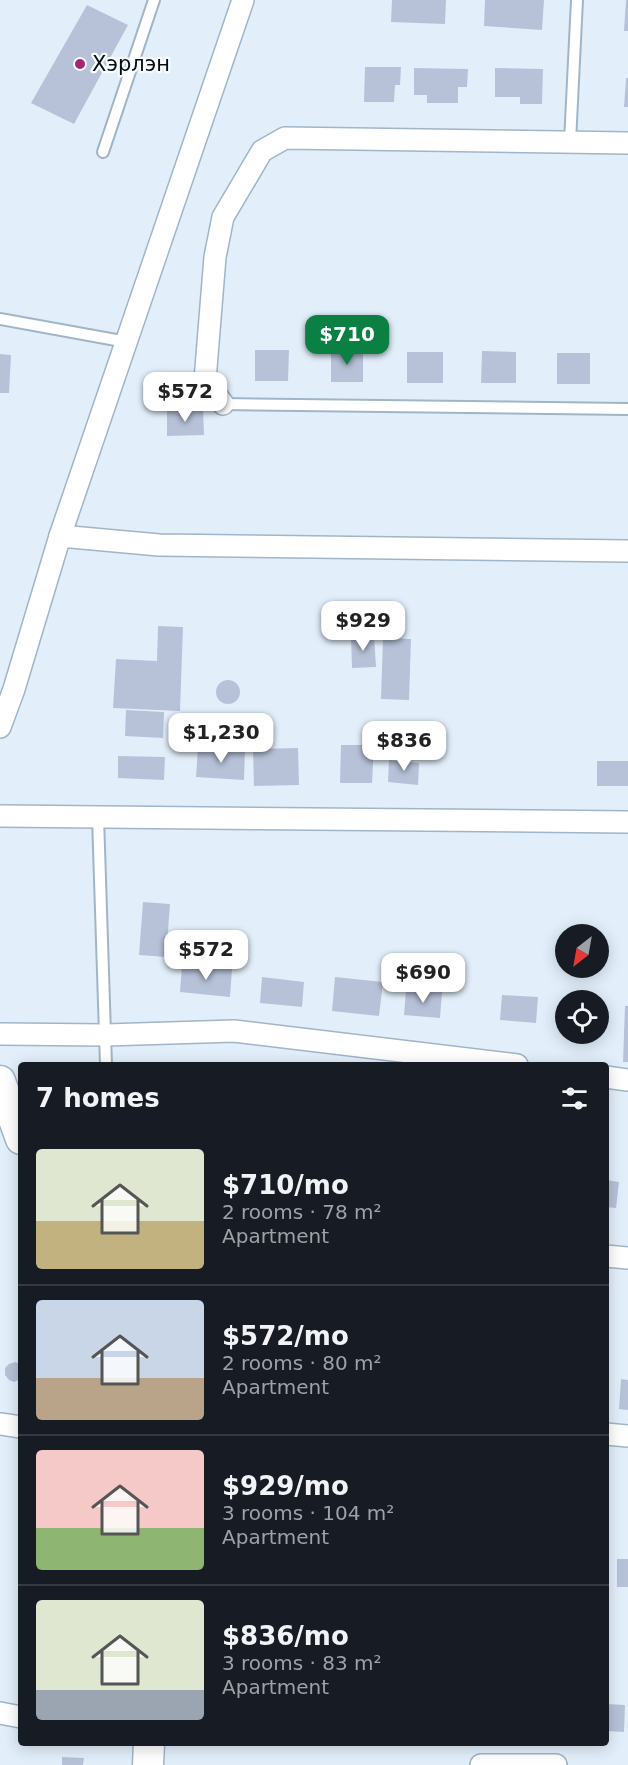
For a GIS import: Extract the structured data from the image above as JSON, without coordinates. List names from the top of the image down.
{
  "places": ["Хэрлэн"],
  "north": "bottom left",
  "page": {
    "price": [
      "$710",
      "$572",
      "$929",
      "$1,230",
      "$836",
      "$572",
      "$690"
    ],
    "heading": "7 homes",
    "list": [
      {
        "name": "$710/mo",
        "note": "2 rooms · 78 m² · Apartment"
      },
      {
        "name": "$572/mo",
        "note": "2 rooms · 80 m² · Apartment"
      },
      {
        "name": "$929/mo",
        "note": "3 rooms · 104 m² · Apartment"
      },
      {
        "name": "$836/mo",
        "note": "3 rooms · 83 m² · Apartment"
      }
    ]
  }
}
